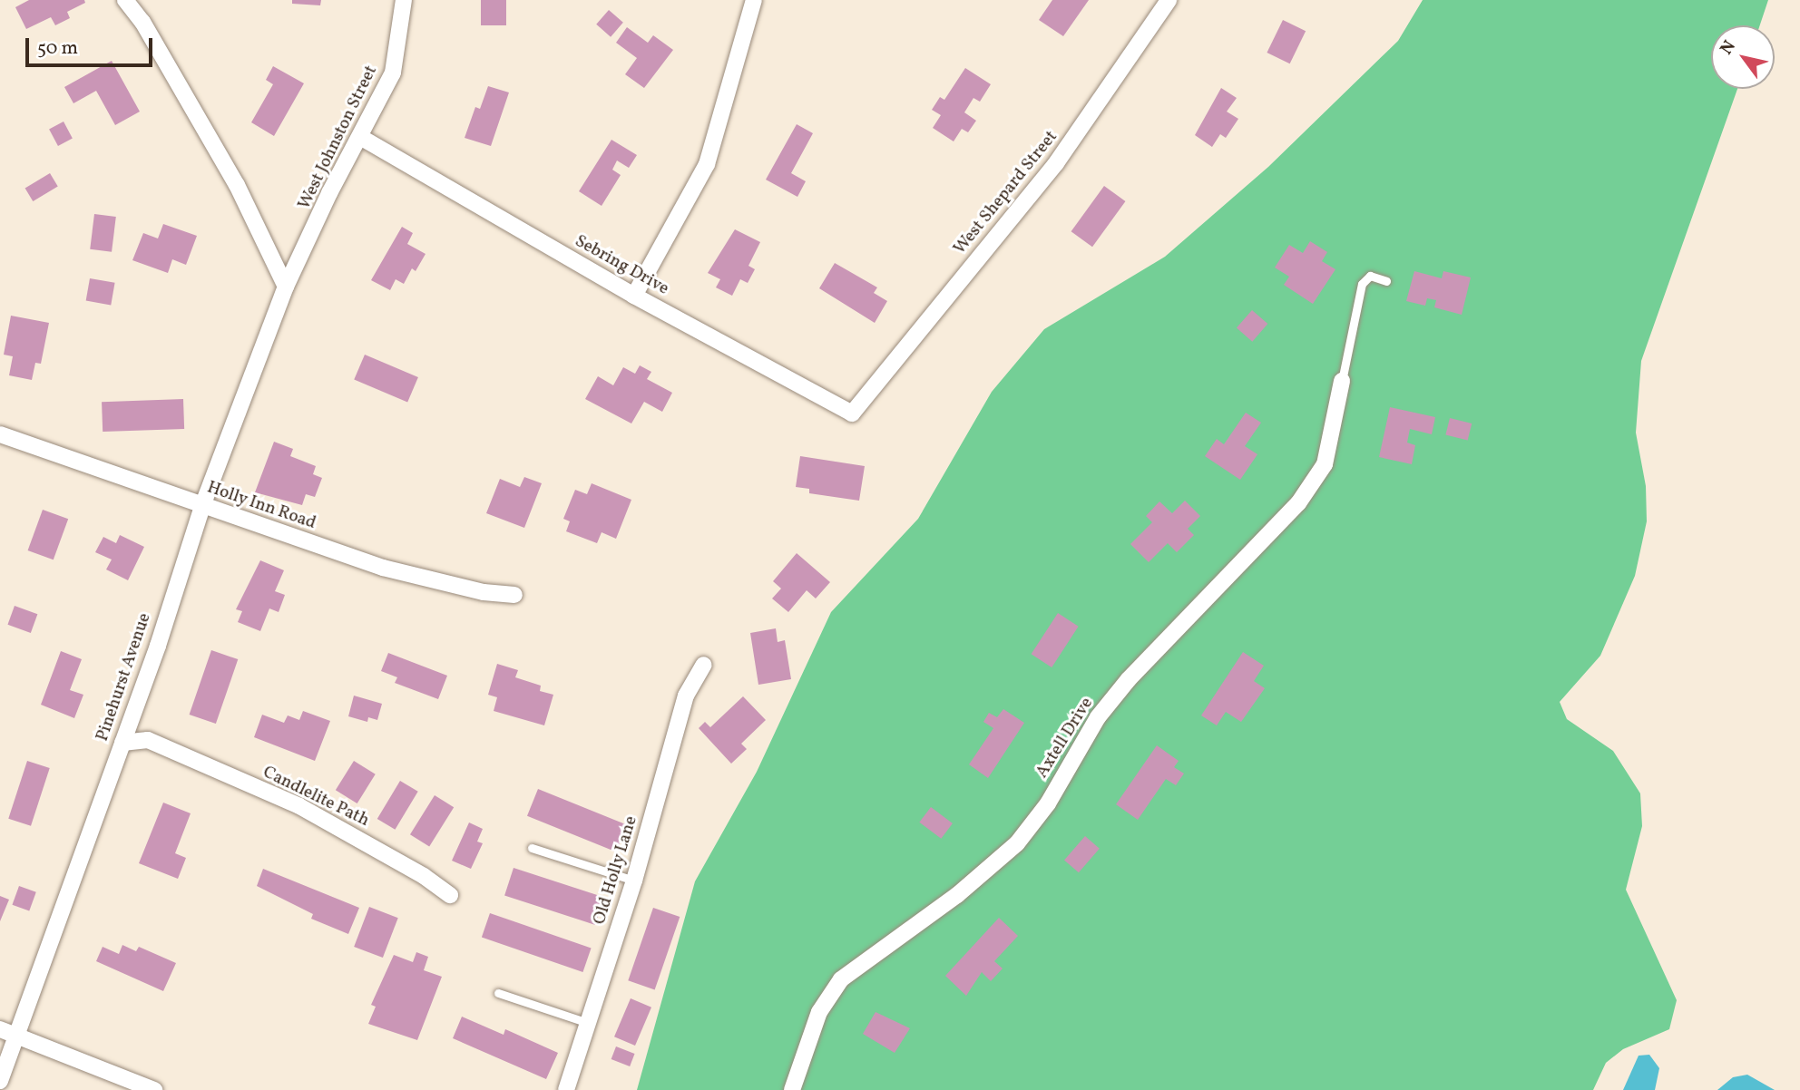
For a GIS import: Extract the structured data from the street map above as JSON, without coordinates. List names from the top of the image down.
{
  "streets": {
    "street": [
      "West Johnston Street",
      "West Shepard Street",
      "Sebring Drive",
      "Holly Inn Road",
      "Pinehurst Avenue",
      "Axtell Drive",
      "Candlelite Path",
      "Old Holly Lane"
    ]
  },
  "crossings": [
    ["West Johnston Street", "Sebring Drive"],
    ["West Johnston Street", "Pinehurst Avenue"],
    ["West Shepard Street", "Sebring Drive"],
    ["Holly Inn Road", "Pinehurst Avenue"],
    ["Pinehurst Avenue", "Candlelite Path"]
  ],
  "scale_bar": "50 m",
  "north": "top left"
}
